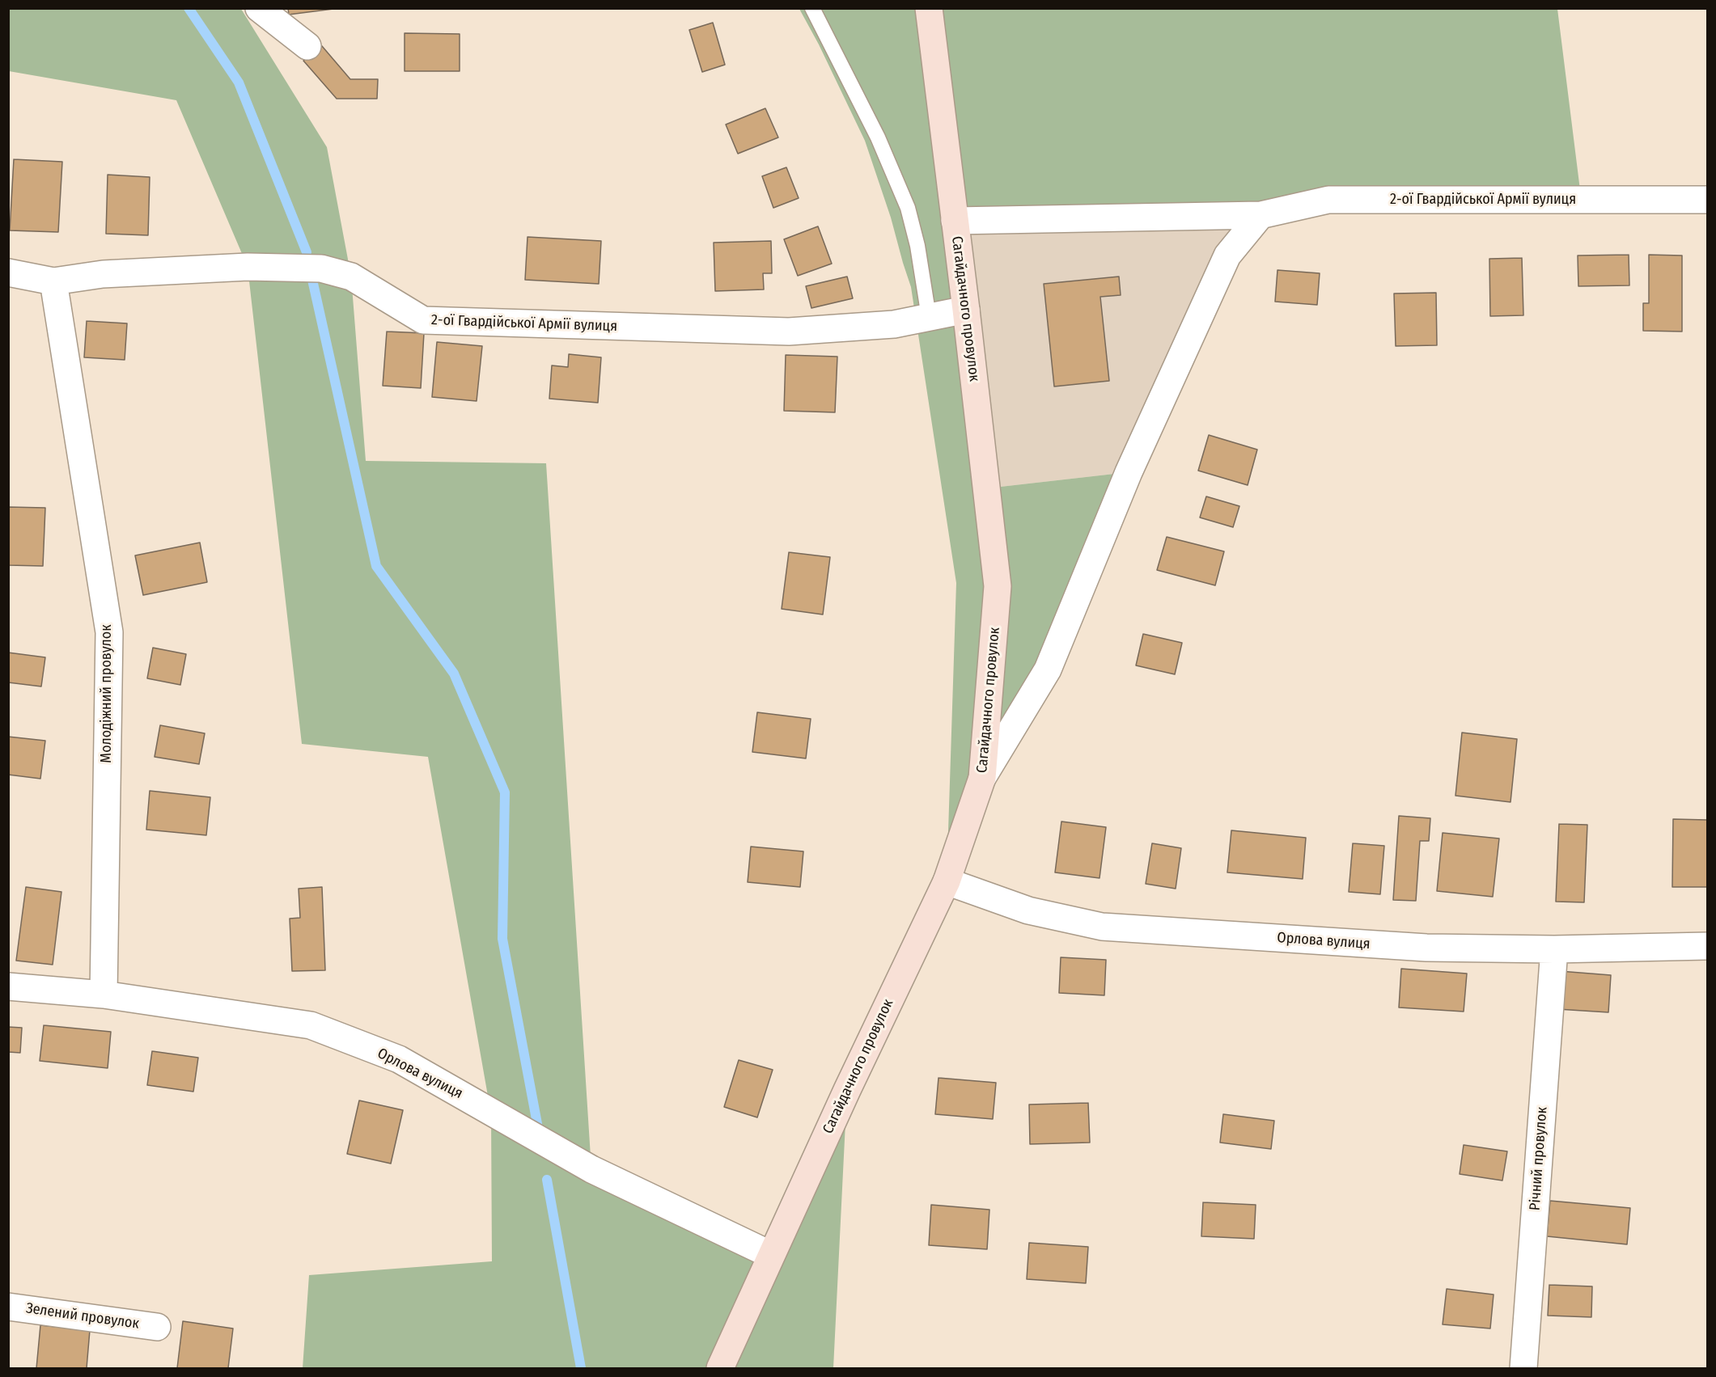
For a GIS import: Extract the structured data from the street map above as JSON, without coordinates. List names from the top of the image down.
{
  "streets": {
    "street": [
      "2-ої Гвардійської Армії вулиця",
      "Сагайдачного провулок",
      "Молодіжний провулок",
      "Орлова вулиця",
      "Річний провулок",
      "Зелений провулок"
    ]
  },
  "crossings": [
    ["2-ої Гвардійської Армії вулиця", "Сагайдачного провулок"],
    ["2-ої Гвардійської Армії вулиця", "Молодіжний провулок"],
    ["Сагайдачного провулок", "Орлова вулиця"],
    ["Молодіжний провулок", "Орлова вулиця"],
    ["Орлова вулиця", "Річний провулок"]
  ]
}
